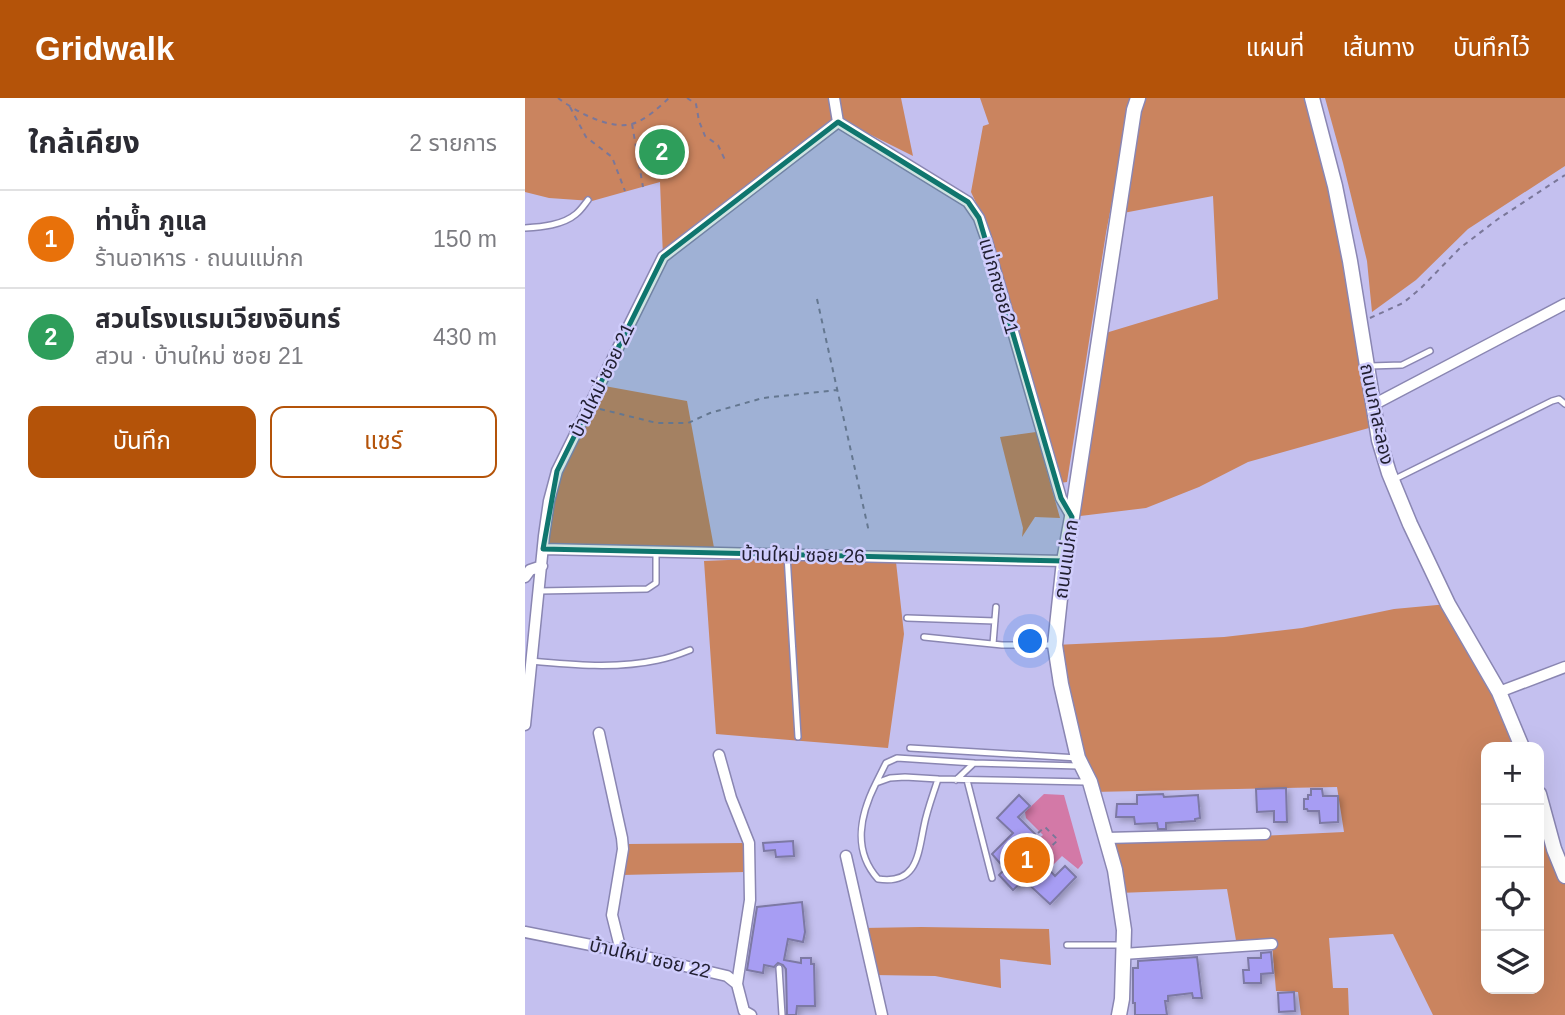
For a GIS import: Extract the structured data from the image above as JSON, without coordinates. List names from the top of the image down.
{
  "streets": {
    "street": [
      "แม่กกซอย21",
      "บ้านใหม่ ซอย 21",
      "ถนนกาสะลอง",
      "บ้านใหม่ ซอย 26",
      "ถนนแม่กก",
      "บ้านใหม่ ซอย 22"
    ]
  },
  "crossings": [
    ["แม่กกซอย21", "บ้านใหม่ ซอย 21"],
    ["แม่กกซอย21", "ถนนแม่กก"],
    ["บ้านใหม่ ซอย 21", "บ้านใหม่ ซอย 26"],
    ["บ้านใหม่ ซอย 26", "ถนนแม่กก"]
  ],
  "page": {
    "header": "Gridwalk",
    "nav": ["แผนที่", "เส้นทาง", "บันทึกไว้"],
    "heading": ["ใกล้เคียง", "2 รายการ"],
    "pins": ["2", "1"],
    "list": [
      {
        "mark": "1",
        "name": "ท่าน้ำ ภูแล",
        "note": "ร้านอาหาร · ถนนแม่กก",
        "value": "150 m"
      },
      {
        "mark": "2",
        "name": "สวนโรงแรมเวียงอินทร์",
        "note": "สวน · บ้านใหม่ ซอย 21",
        "value": "430 m"
      }
    ],
    "buttons": ["บันทึก", "แชร์"],
    "map_buttons": ["+", "−"]
  }
}
